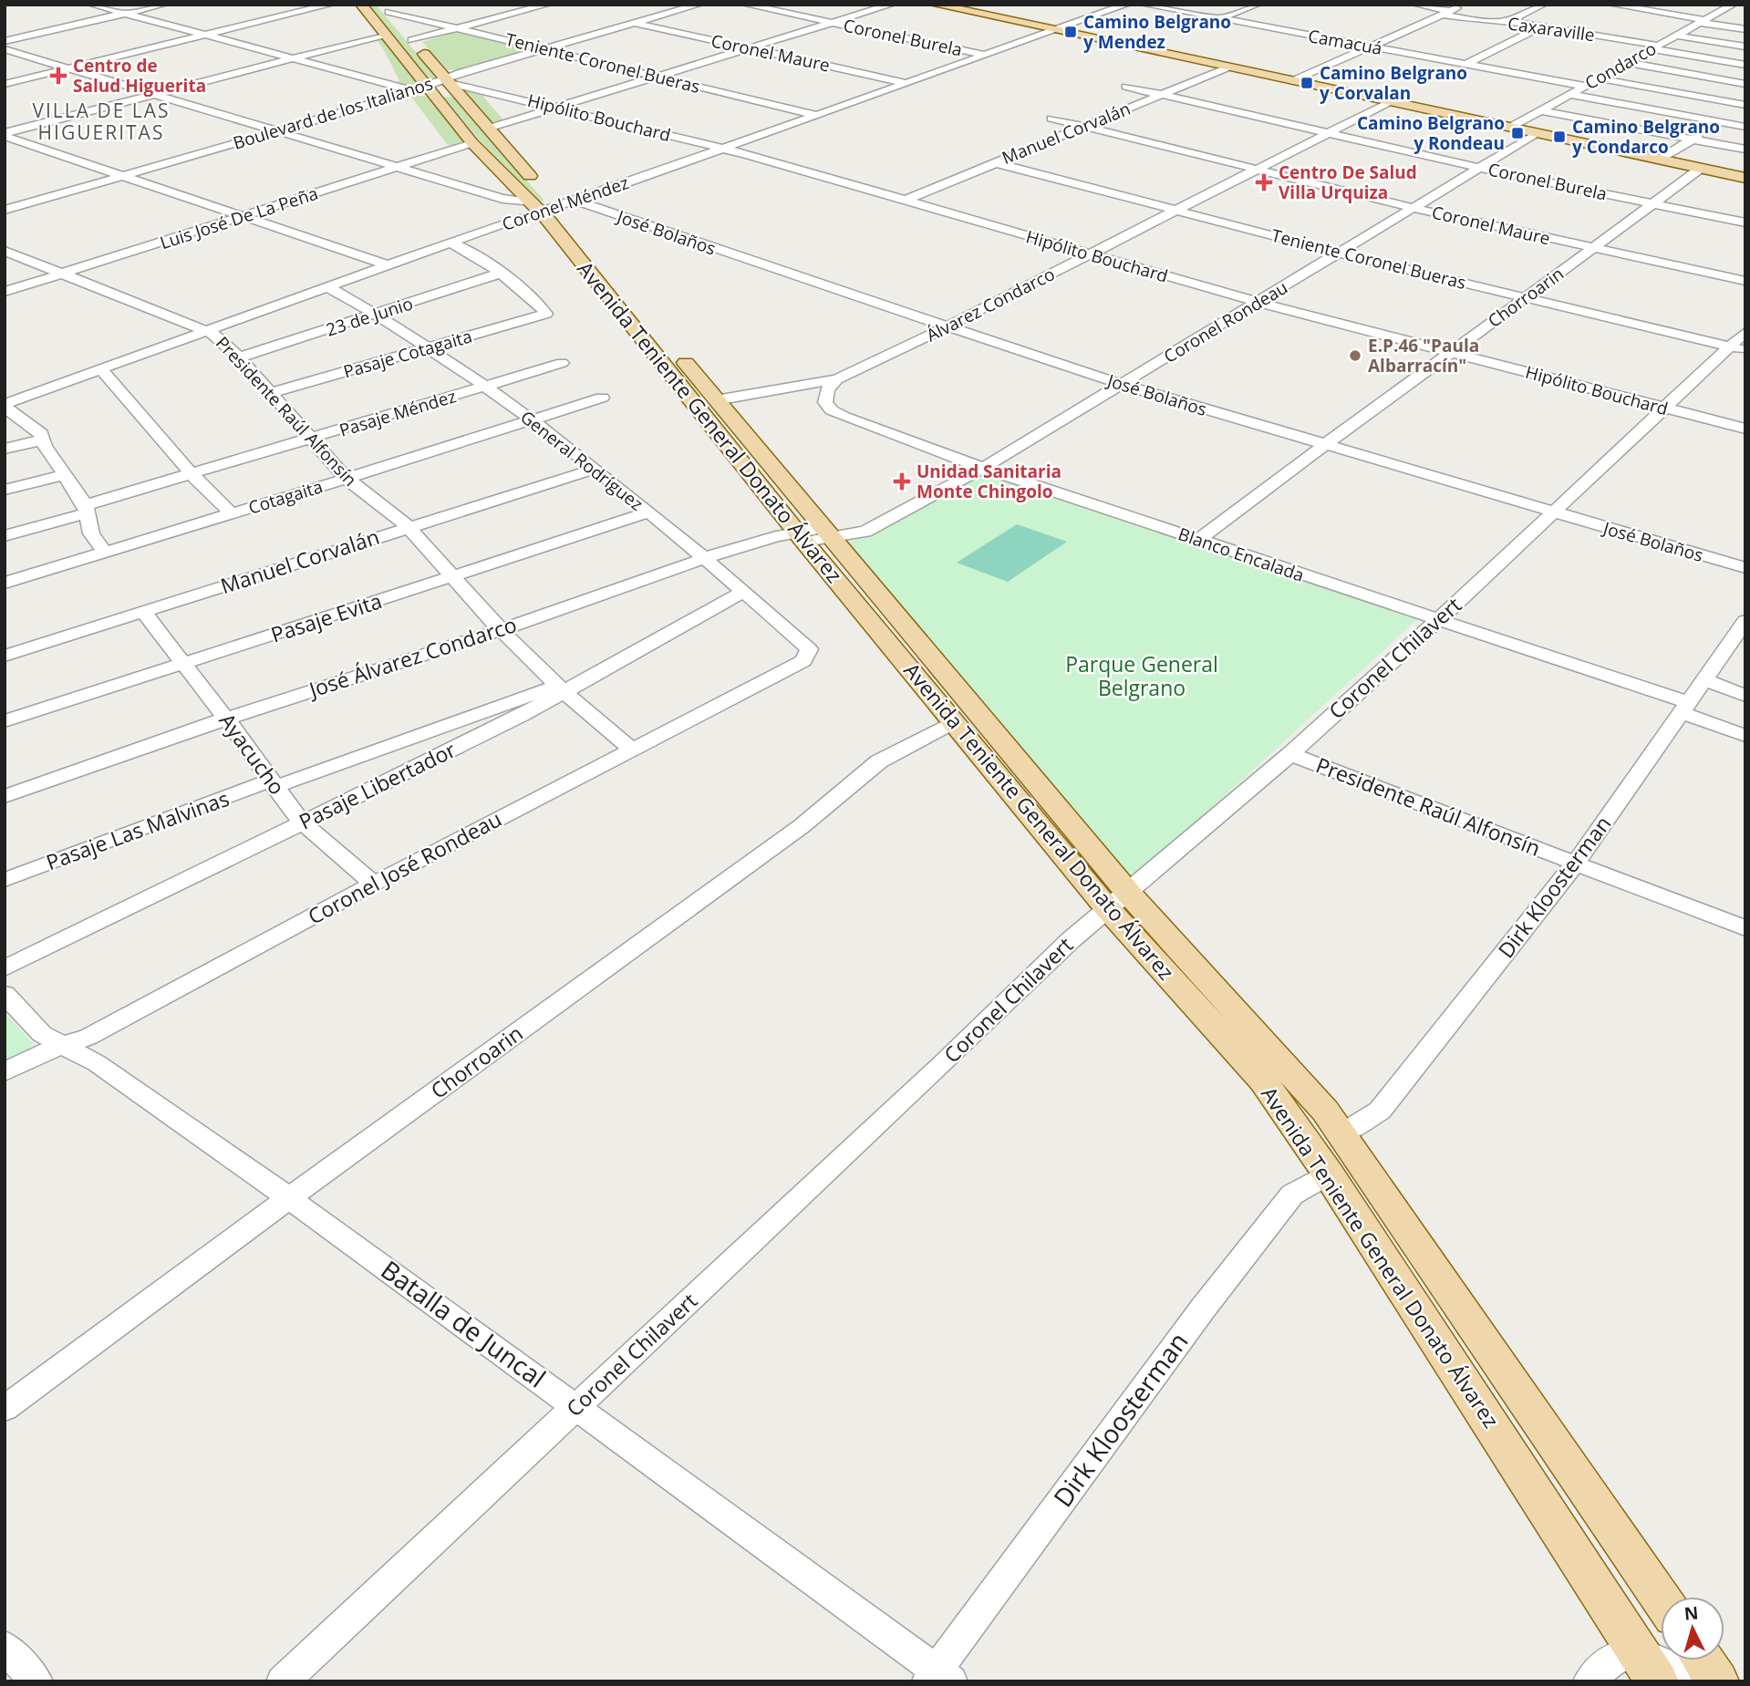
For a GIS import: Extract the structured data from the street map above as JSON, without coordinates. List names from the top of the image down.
{
  "streets": {
    "main road": ["Avenida Teniente General Donato Álvarez"],
    "street": [
      "Caxaraville",
      "Coronel Burela",
      "Camacuá",
      "Coronel Maure",
      "Teniente Coronel Bueras",
      "Condarco",
      "Boulevard de los Italianos",
      "Hipólito Bouchard",
      "Manuel Corvalán",
      "Coronel Méndez",
      "Luis José De La Peña",
      "José Bolaños",
      "Chorroarin",
      "Álvarez Condarco",
      "23 de Junio",
      "Coronel Rondeau",
      "Pasaje Cotagaita",
      "Presidente Raúl Alfonsín",
      "Pasaje Méndez",
      "General Rodríguez",
      "Cotagaita",
      "Blanco Encalada",
      "Pasaje Evita",
      "José Álvarez Condarco",
      "Coronel Chilavert",
      "Ayacucho",
      "Pasaje Libertador",
      "Pasaje Las Malvinas",
      "Coronel José Rondeau",
      "Dirk Kloosterman",
      "Batalla de Juncal"
    ]
  },
  "crossings": [
    ["Caxaraville", "Condarco"],
    ["Coronel Burela", "Manuel Corvalán"],
    ["Coronel Burela", "Coronel Méndez"],
    ["Coronel Burela", "Luis José De La Peña"],
    ["Coronel Burela", "Chorroarin"],
    ["Coronel Burela", "Álvarez Condarco"],
    ["Coronel Burela", "Coronel Rondeau"],
    ["Camacuá", "Condarco"],
    ["Coronel Maure", "Boulevard de los Italianos"],
    ["Coronel Maure", "Manuel Corvalán"],
    ["Coronel Maure", "Coronel Méndez"],
    ["Coronel Maure", "Luis José De La Peña"],
    ["Coronel Maure", "Chorroarin"],
    ["Coronel Maure", "Álvarez Condarco"],
    ["Coronel Maure", "Coronel Rondeau"],
    ["Teniente Coronel Bueras", "Boulevard de los Italianos"],
    ["Teniente Coronel Bueras", "Manuel Corvalán"],
    ["Teniente Coronel Bueras", "Coronel Méndez"],
    ["Teniente Coronel Bueras", "Luis José De La Peña"],
    ["Teniente Coronel Bueras", "Chorroarin"],
    ["Teniente Coronel Bueras", "Álvarez Condarco"],
    ["Teniente Coronel Bueras", "Coronel Rondeau"],
    ["Teniente Coronel Bueras", "Avenida Teniente General Donato Álvarez"],
    ["Teniente Coronel Bueras", "Coronel Chilavert"],
    ["Boulevard de los Italianos", "Hipólito Bouchard"],
    ["Boulevard de los Italianos", "José Bolaños"],
    ["Boulevard de los Italianos", "Avenida Teniente General Donato Álvarez"],
    ["Hipólito Bouchard", "Manuel Corvalán"],
    ["Hipólito Bouchard", "Coronel Méndez"],
    ["Hipólito Bouchard", "Luis José De La Peña"],
    ["Hipólito Bouchard", "Chorroarin"],
    ["Hipólito Bouchard", "Álvarez Condarco"],
    ["Hipólito Bouchard", "Coronel Rondeau"],
    ["Hipólito Bouchard", "Avenida Teniente General Donato Álvarez"],
    ["Hipólito Bouchard", "Coronel Chilavert"],
    ["Manuel Corvalán", "Presidente Raúl Alfonsín"],
    ["Manuel Corvalán", "General Rodríguez"],
    ["Manuel Corvalán", "Ayacucho"],
    ["Coronel Méndez", "José Bolaños"],
    ["Coronel Méndez", "Presidente Raúl Alfonsín"],
    ["Coronel Méndez", "Avenida Teniente General Donato Álvarez"],
    ["Coronel Méndez", "General Rodríguez"],
    ["Luis José De La Peña", "José Bolaños"],
    ["Luis José De La Peña", "Presidente Raúl Alfonsín"],
    ["Luis José De La Peña", "Avenida Teniente General Donato Álvarez"],
    ["José Bolaños", "Chorroarin"],
    ["José Bolaños", "Álvarez Condarco"],
    ["José Bolaños", "Coronel Rondeau"],
    ["José Bolaños", "Avenida Teniente General Donato Álvarez"],
    ["José Bolaños", "Coronel Chilavert"],
    ["Chorroarin", "Avenida Teniente General Donato Álvarez"],
    ["Chorroarin", "Blanco Encalada"],
    ["Chorroarin", "Batalla de Juncal"],
    ["Álvarez Condarco", "Avenida Teniente General Donato Álvarez"],
    ["Álvarez Condarco", "Blanco Encalada"],
    ["23 de Junio", "Presidente Raúl Alfonsín"],
    ["23 de Junio", "General Rodríguez"],
    ["Coronel Rondeau", "Avenida Teniente General Donato Álvarez"],
    ["Coronel Rondeau", "Blanco Encalada"],
    ["Coronel Rondeau", "José Álvarez Condarco"],
    ["Pasaje Cotagaita", "Presidente Raúl Alfonsín"],
    ["Pasaje Cotagaita", "General Rodríguez"],
    ["Presidente Raúl Alfonsín", "Pasaje Méndez"],
    ["Presidente Raúl Alfonsín", "Cotagaita"],
    ["Presidente Raúl Alfonsín", "Pasaje Evita"],
    ["Presidente Raúl Alfonsín", "José Álvarez Condarco"],
    ["Presidente Raúl Alfonsín", "Coronel Chilavert"],
    ["Presidente Raúl Alfonsín", "Pasaje Libertador"],
    ["Presidente Raúl Alfonsín", "Pasaje Las Malvinas"],
    ["Presidente Raúl Alfonsín", "Coronel José Rondeau"],
    ["Presidente Raúl Alfonsín", "Dirk Kloosterman"],
    ["Pasaje Méndez", "General Rodríguez"],
    ["Avenida Teniente General Donato Álvarez", "José Álvarez Condarco"],
    ["Avenida Teniente General Donato Álvarez", "Coronel Chilavert"],
    ["Avenida Teniente General Donato Álvarez", "Dirk Kloosterman"],
    ["General Rodríguez", "Cotagaita"],
    ["General Rodríguez", "Pasaje Evita"],
    ["General Rodríguez", "José Álvarez Condarco"],
    ["General Rodríguez", "Pasaje Libertador"],
    ["General Rodríguez", "Coronel José Rondeau"],
    ["Blanco Encalada", "Coronel Chilavert"],
    ["Blanco Encalada", "Dirk Kloosterman"],
    ["Pasaje Evita", "Ayacucho"],
    ["José Álvarez Condarco", "Ayacucho"],
    ["Coronel Chilavert", "Batalla de Juncal"],
    ["Ayacucho", "Pasaje Libertador"],
    ["Ayacucho", "Pasaje Las Malvinas"],
    ["Ayacucho", "Coronel José Rondeau"],
    ["Pasaje Libertador", "Pasaje Las Malvinas"],
    ["Coronel José Rondeau", "Batalla de Juncal"],
    ["Dirk Kloosterman", "Batalla de Juncal"]
  ],
  "districts": ["VILLA DE LAS HIGUERITAS"],
  "parks": ["Parque General Belgrano"],
  "places": {
    "transit": [
      "Camino Belgrano y Mendez",
      "Camino Belgrano y Corvalan",
      "Camino Belgrano y Rondeau",
      "Camino Belgrano y Condarco"
    ],
    "health": ["Centro de Salud Higuerita", "Centro De Salud Villa Urquiza", "Unidad Sanitaria Monte Chingolo"],
    "other": ["E.P.46 \"Paula Albarracín\""]
  },
  "north": "top"
}
